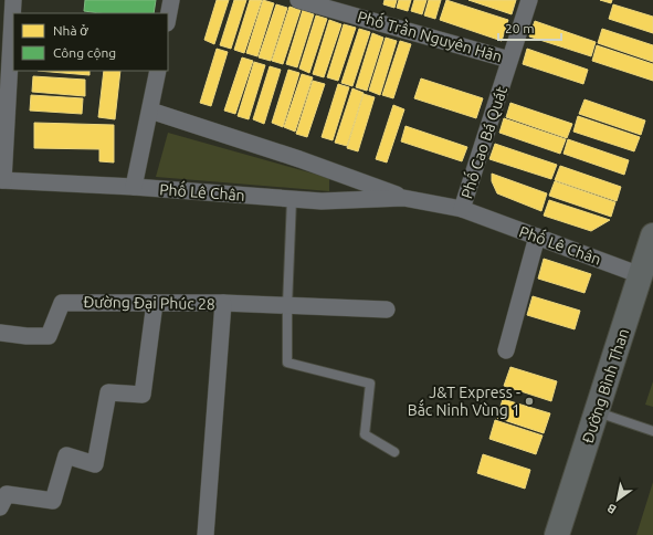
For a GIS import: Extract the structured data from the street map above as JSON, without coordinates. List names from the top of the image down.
{
  "streets": {
    "street": [
      "Phố Trần Nguyên Hãn",
      "Phố Cao Bá Quát",
      "Phố Lê Chân",
      "Đường Đại Phúc 28",
      "Đường Bình Than"
    ]
  },
  "crossings": [
    ["Phố Trần Nguyên Hãn", "Phố Cao Bá Quát"],
    ["Phố Cao Bá Quát", "Phố Lê Chân"],
    ["Phố Lê Chân", "Đường Bình Than"]
  ],
  "places": ["J&T Express - Bắc Ninh Vùng 1"],
  "legend": ["Nhà ở", "Công cộng"],
  "scale_bar": "20 m",
  "north": "bottom left"
}
